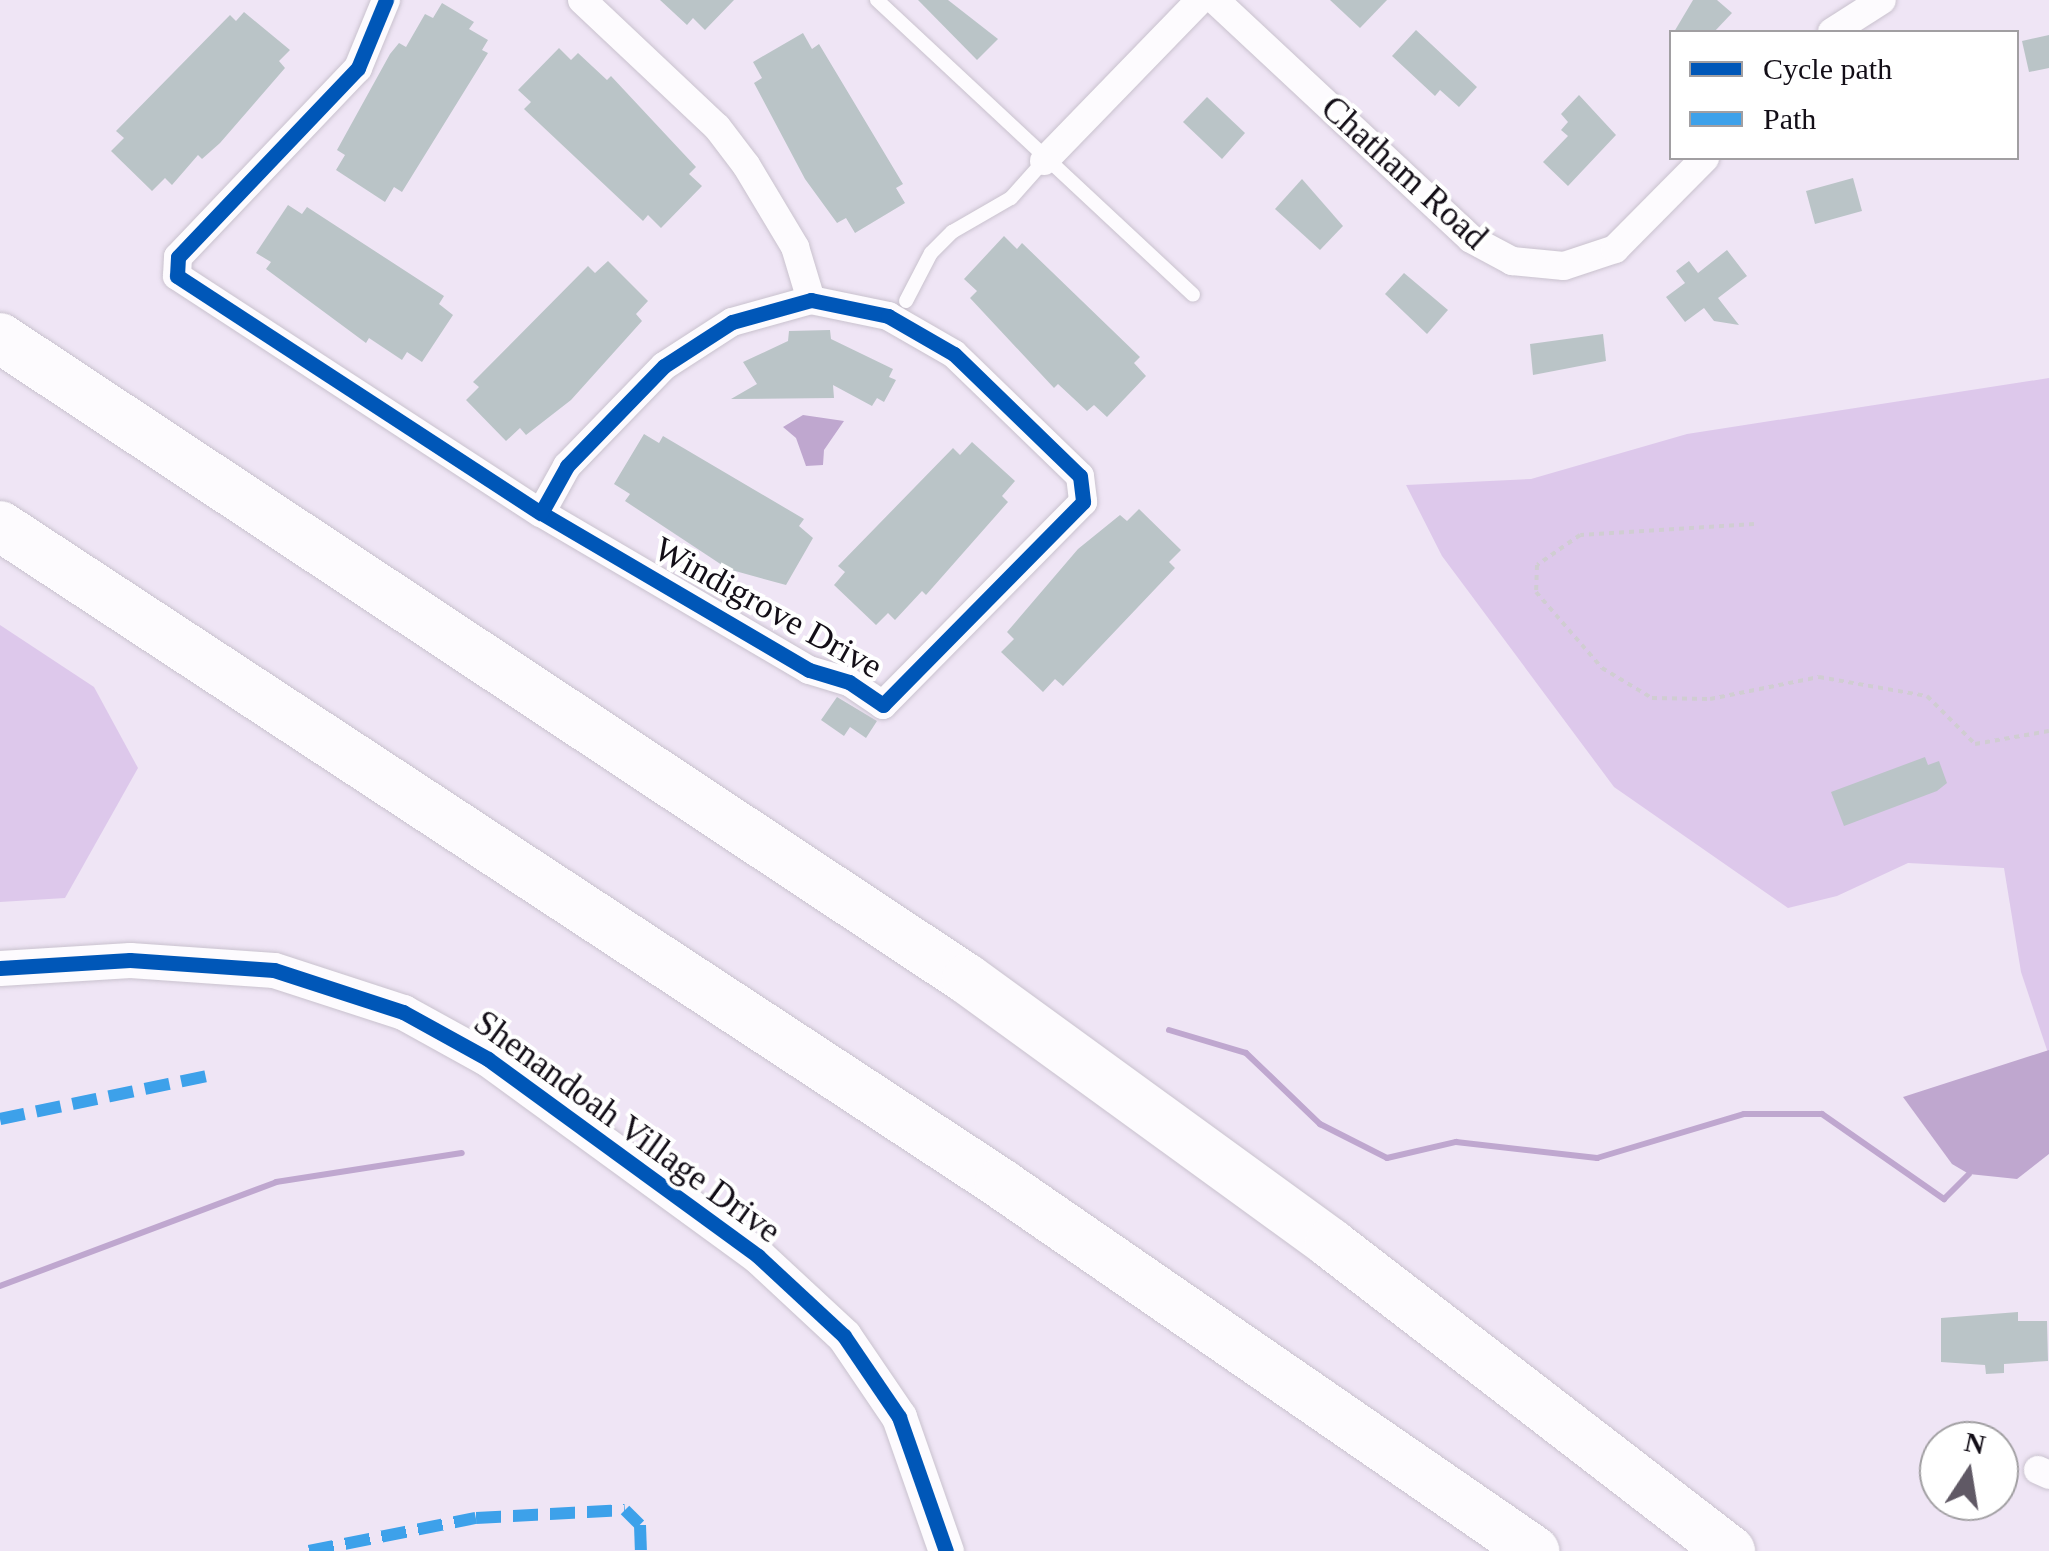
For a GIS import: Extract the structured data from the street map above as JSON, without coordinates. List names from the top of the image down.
{
  "streets": {
    "street": ["Chatham Road", "Windigrove Drive", "Shenandoah Village Drive"]
  },
  "legend": ["Cycle path", "Path"],
  "north": "top"
}
